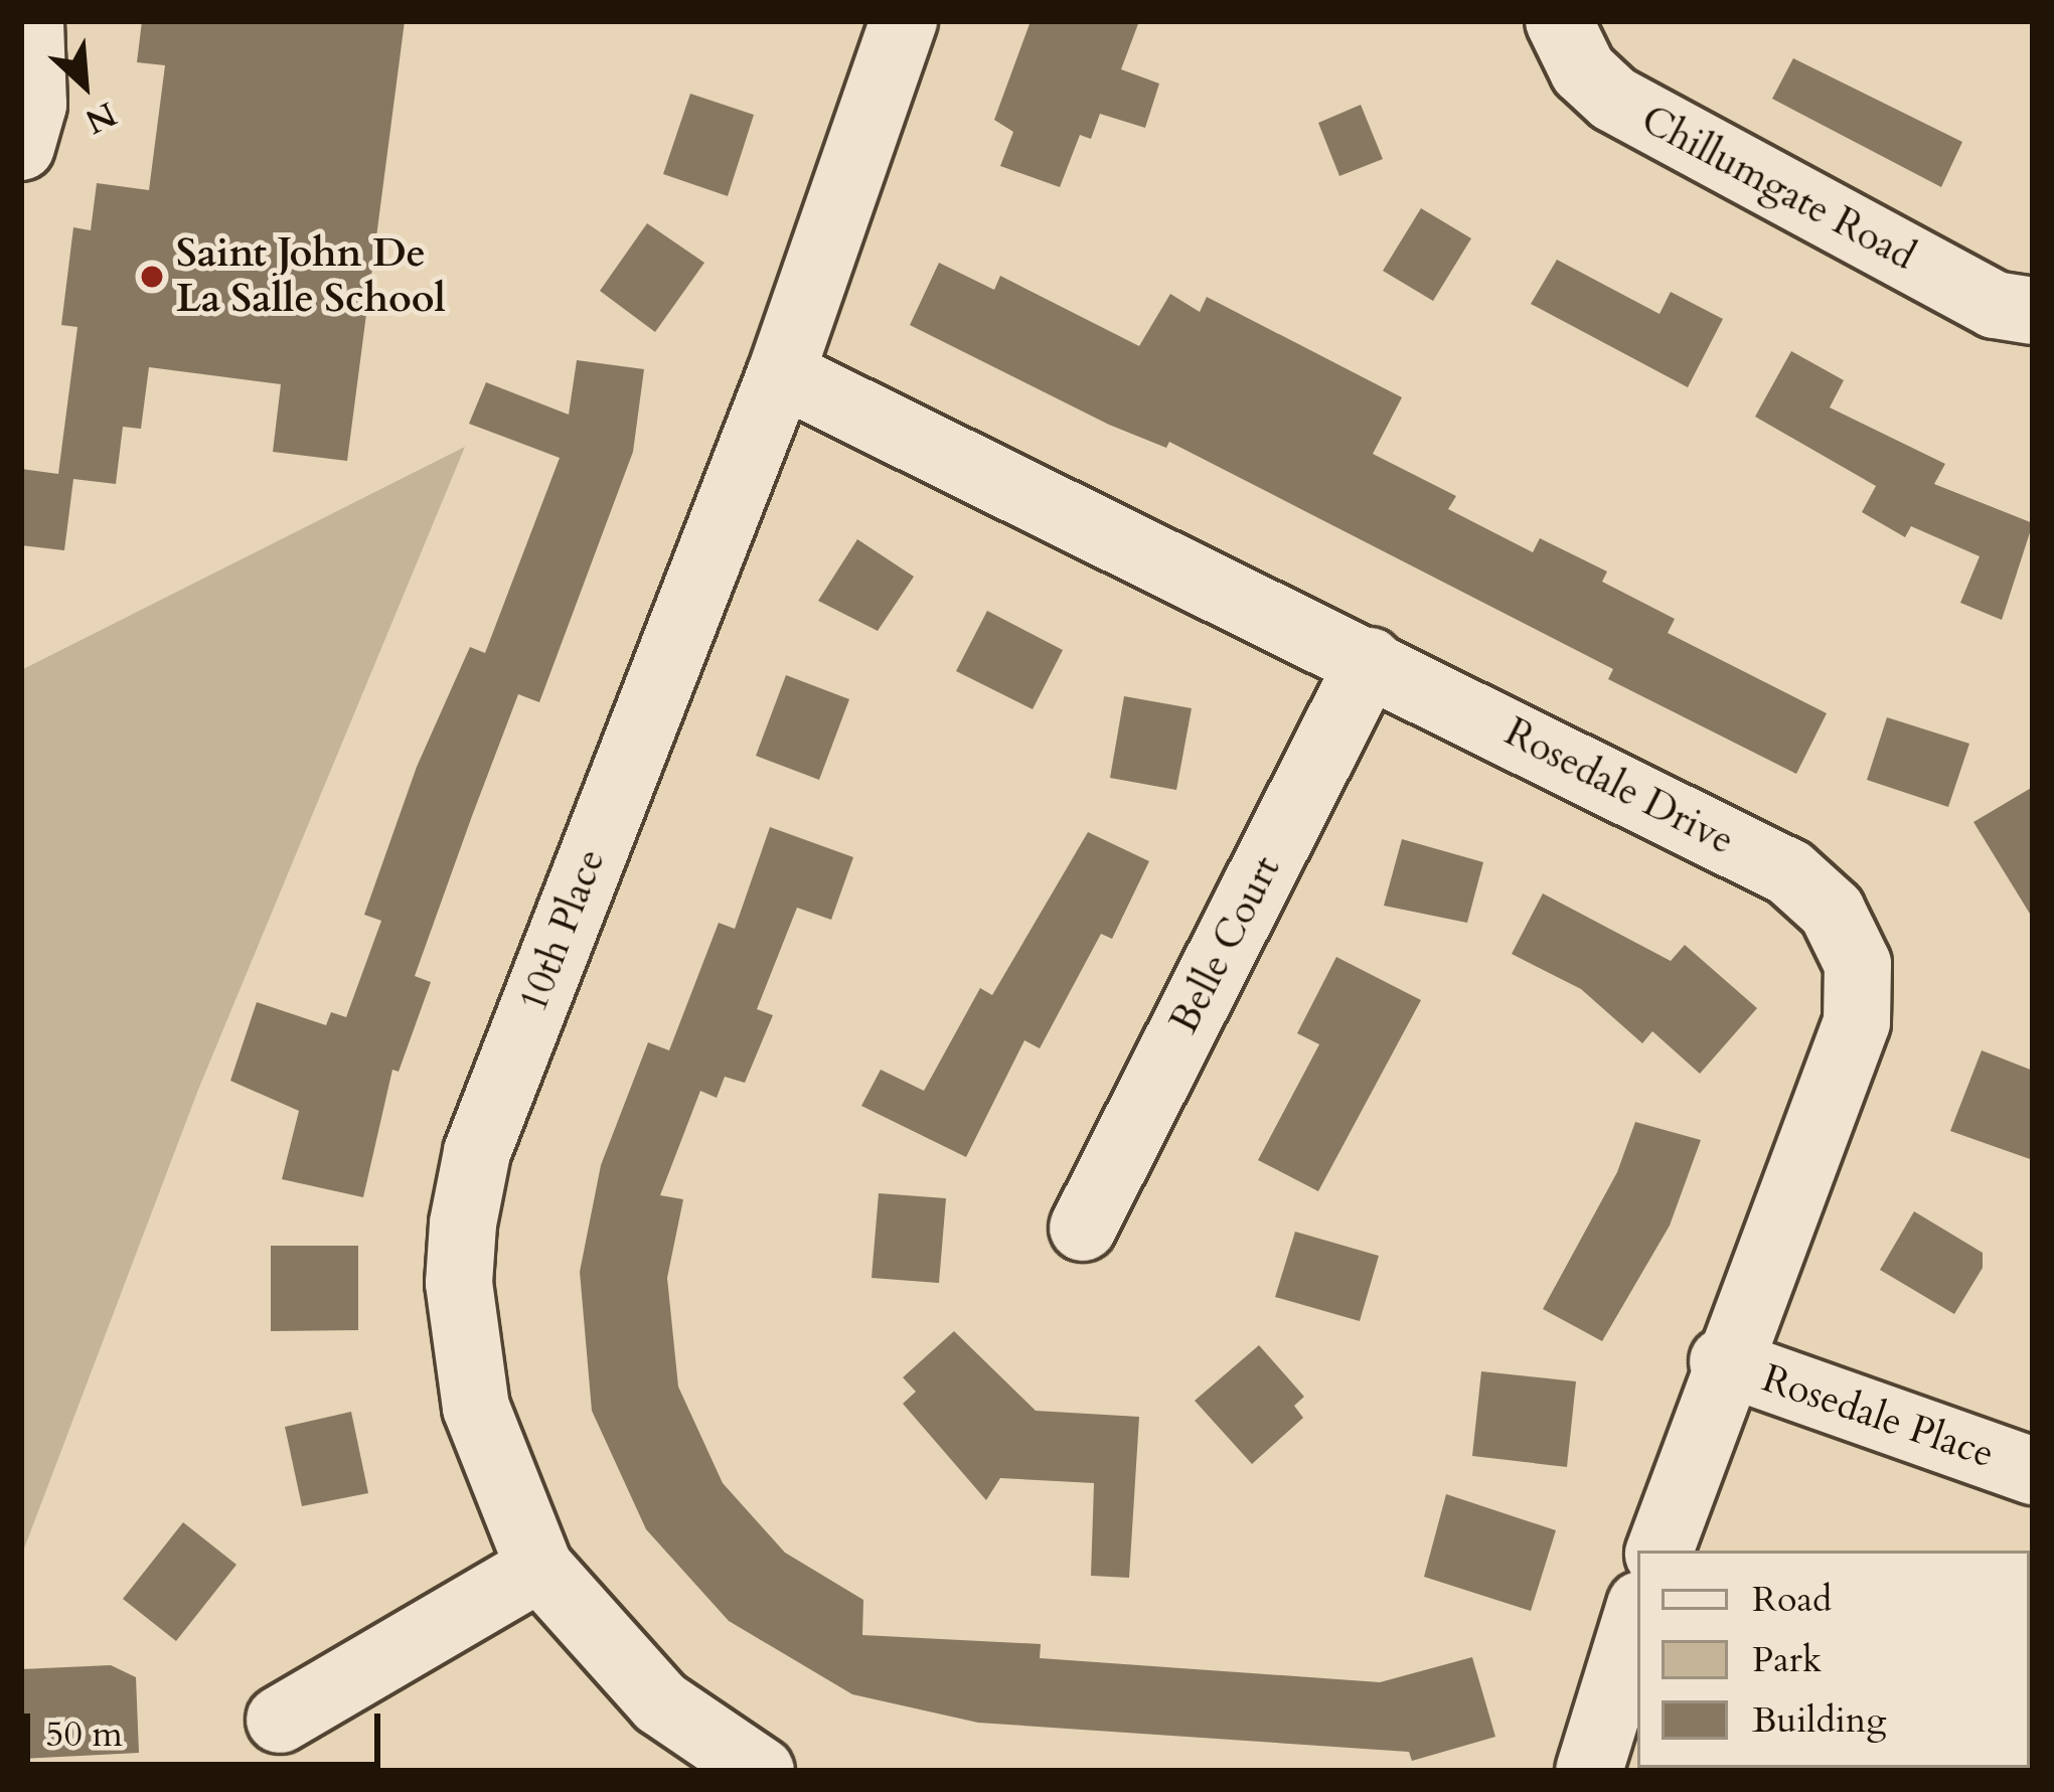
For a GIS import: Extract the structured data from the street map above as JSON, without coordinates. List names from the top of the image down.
{
  "streets": {
    "street": [
      "Chillumgate Road",
      "Rosedale Drive",
      "10th Place",
      "Belle Court",
      "Rosedale Place"
    ]
  },
  "crossings": [
    ["Rosedale Drive", "10th Place"],
    ["Rosedale Drive", "Belle Court"],
    ["Rosedale Drive", "Rosedale Place"]
  ],
  "places": ["Saint John De La Salle School"],
  "legend": ["Road", "Park", "Building"],
  "scale_bar": "50 m",
  "north": "bottom right"
}
